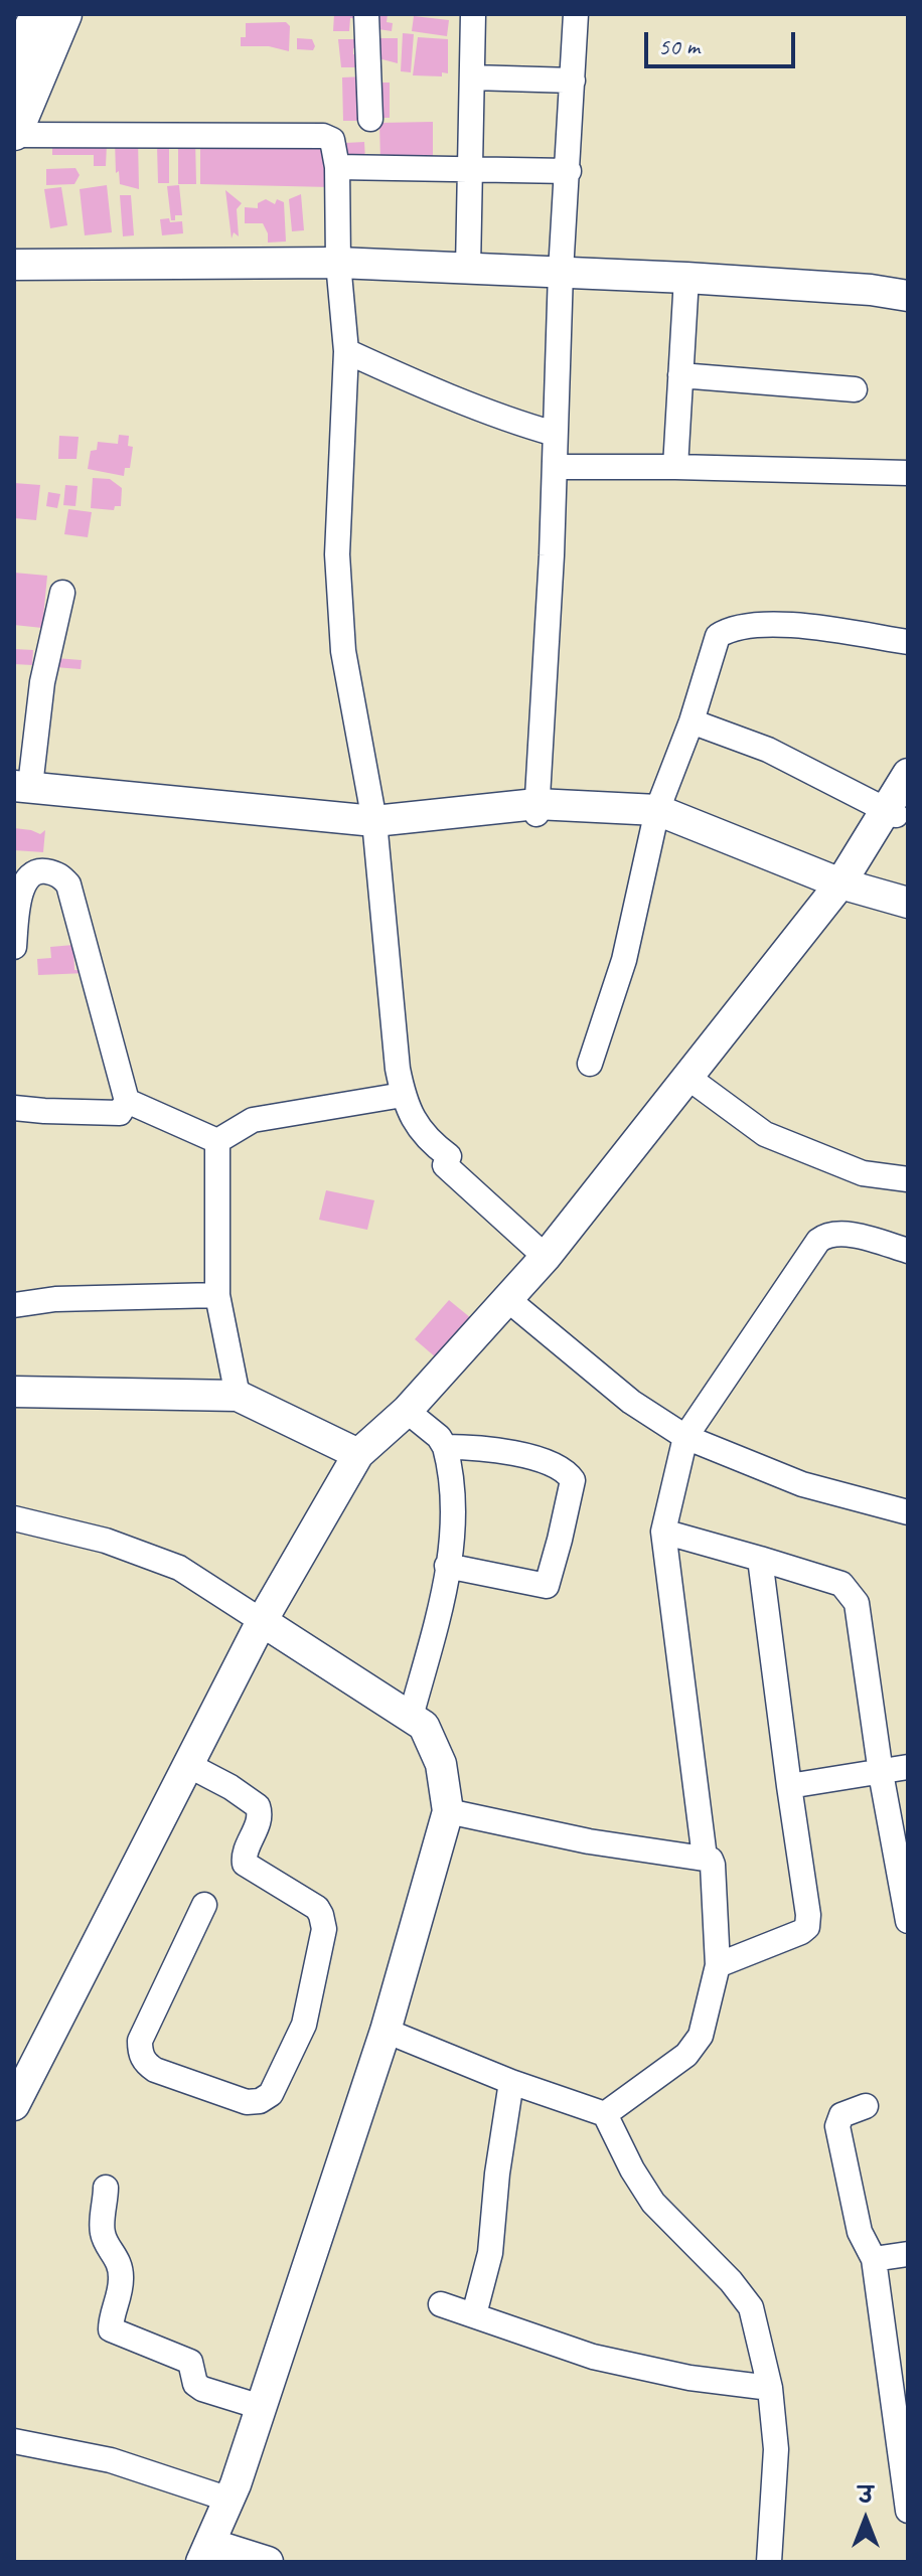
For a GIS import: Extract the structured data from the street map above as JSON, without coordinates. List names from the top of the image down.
{
  "scale_bar": "50 m",
  "north": "top"
}
